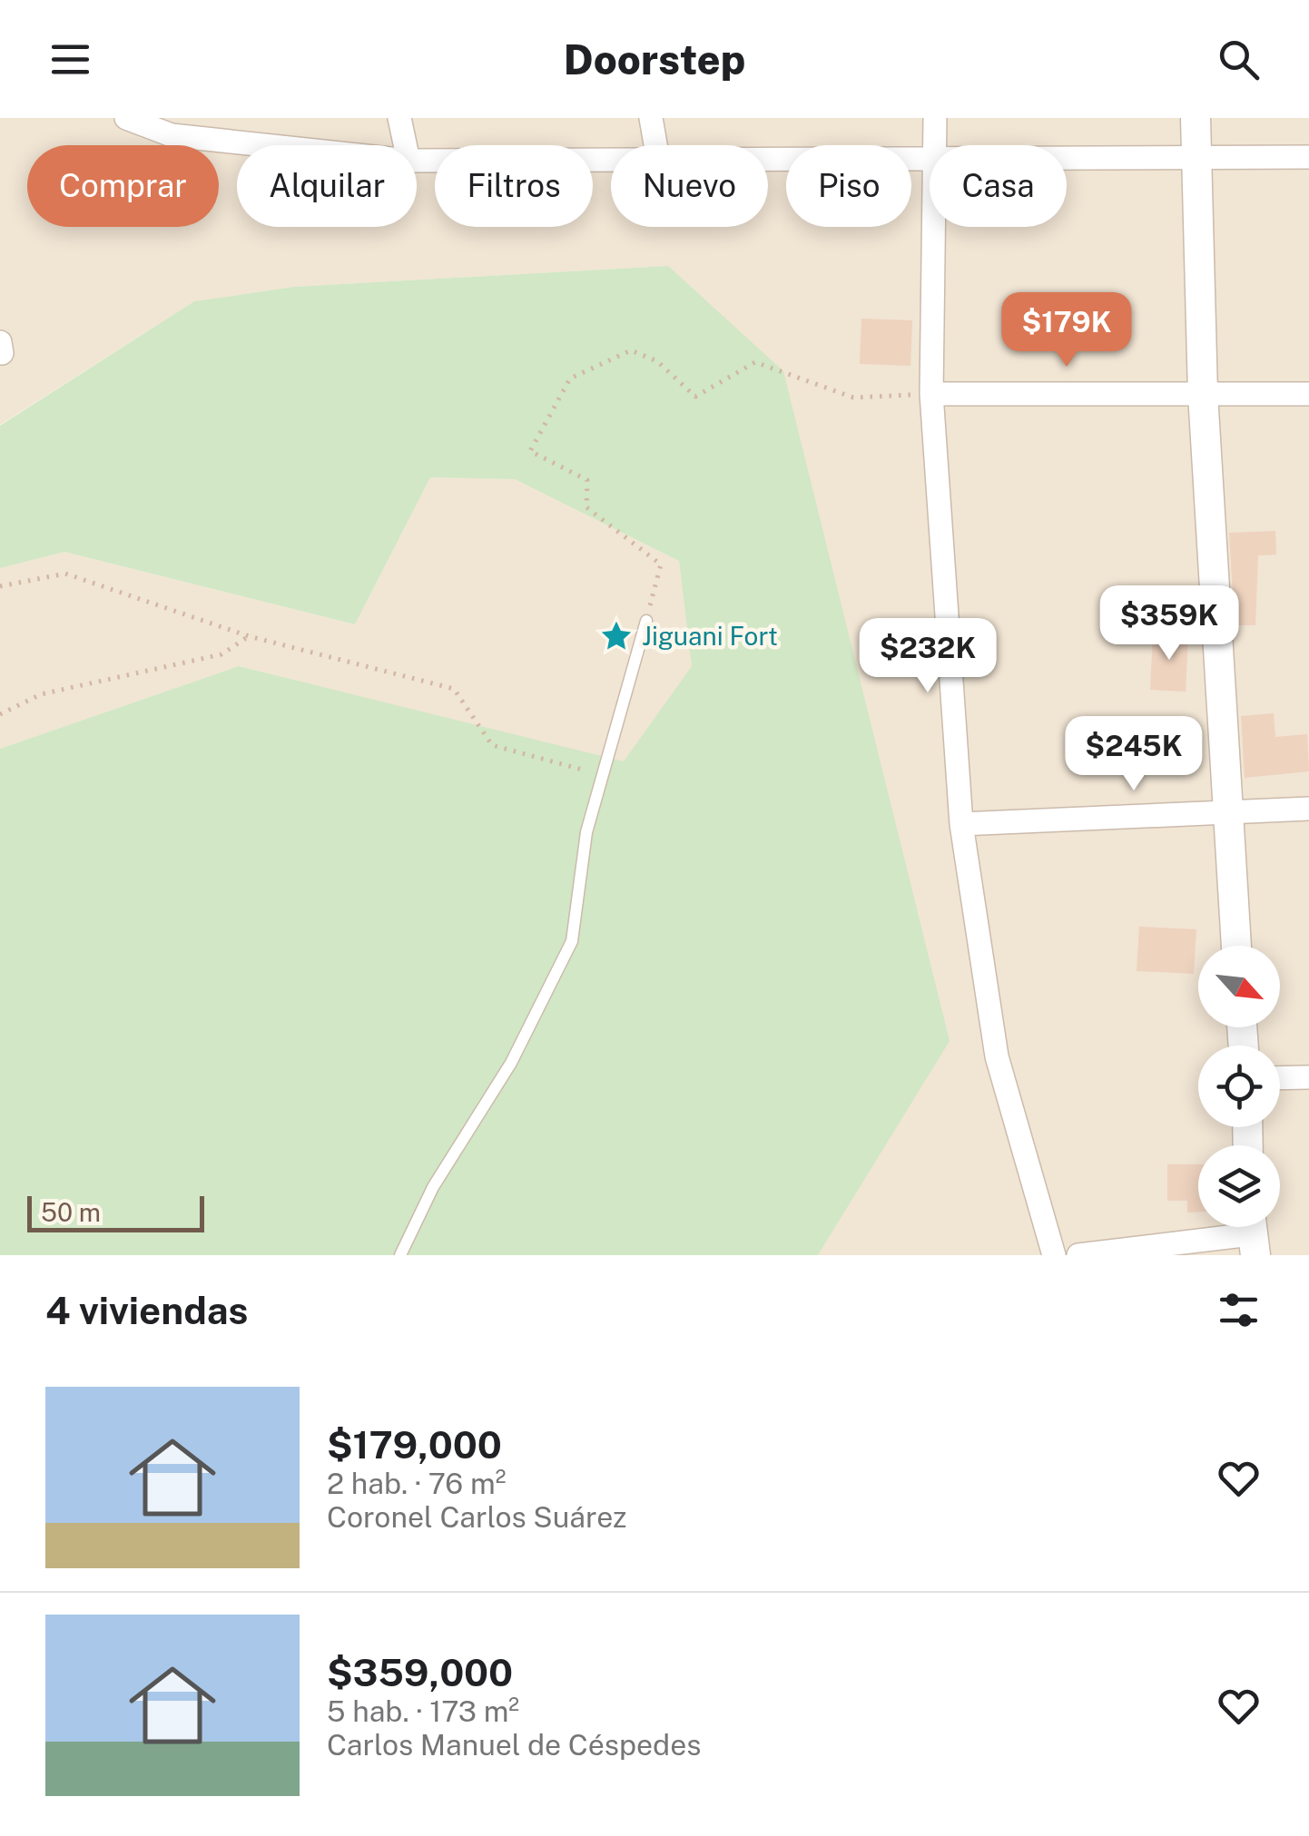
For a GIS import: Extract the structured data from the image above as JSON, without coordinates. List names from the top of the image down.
{
  "places": {
    "place": ["Jiguani Fort"]
  },
  "scale_bar": "50 m",
  "north": "bottom right",
  "page": {
    "header": "Doorstep",
    "chip": [
      "Comprar",
      "Alquilar",
      "Filtros",
      "Nuevo",
      "Piso",
      "Casa"
    ],
    "price": [
      "$179K",
      "$359K",
      "$232K",
      "$245K"
    ],
    "scale": "50 m",
    "heading": "4 viviendas",
    "list": [
      {
        "name": "$179,000",
        "note": "2 hab. · 76 m² · Coronel Carlos Suárez"
      },
      {
        "name": "$359,000",
        "note": "5 hab. · 173 m² · Carlos Manuel de Céspedes"
      }
    ]
  }
}
